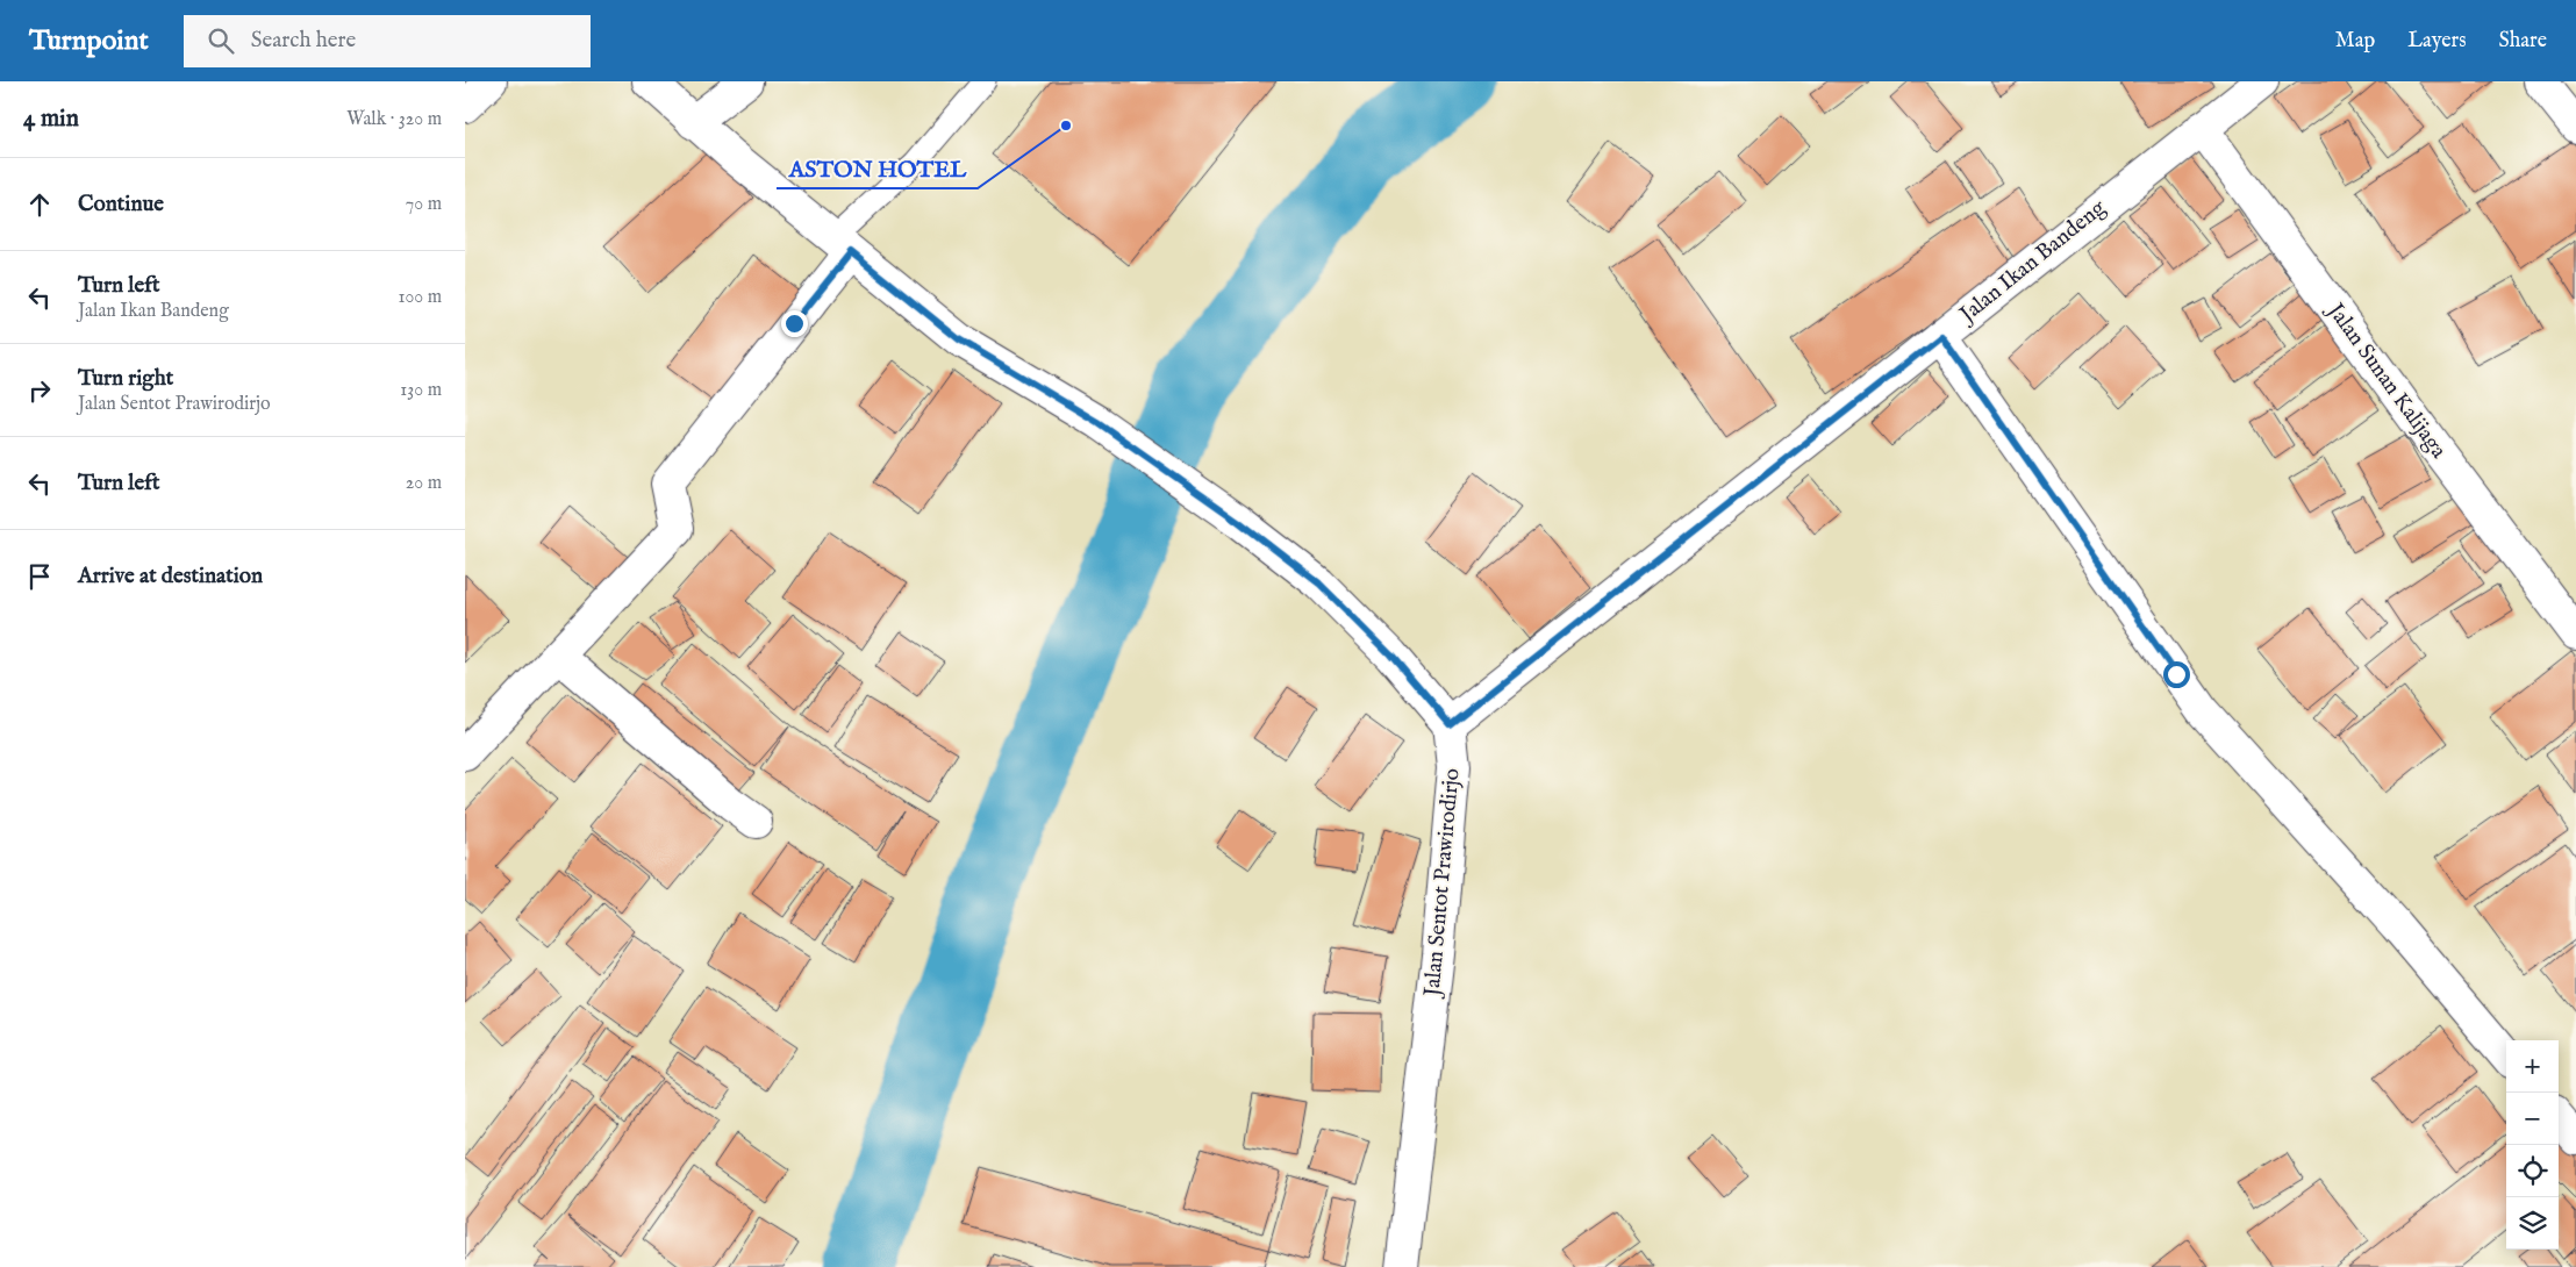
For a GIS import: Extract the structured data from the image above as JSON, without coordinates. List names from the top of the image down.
{
  "streets": {
    "street": ["Jalan Ikan Bandeng", "Jalan Sunan Kalijaga", "Jalan Sentot Prawirodirjo"]
  },
  "crossings": [
    ["Jalan Ikan Bandeng", "Jalan Sunan Kalijaga"],
    ["Jalan Ikan Bandeng", "Jalan Sentot Prawirodirjo"]
  ],
  "places": ["ASTON HOTEL"],
  "page": {
    "header": "Turnpoint",
    "search": "Search here",
    "nav": ["Map", "Layers", "Share"],
    "heading": ["4 min", "Walk · 320 m"],
    "list": [
      ["Continue", "70 m"],
      ["Turn left", "Jalan Ikan Bandeng", "100 m"],
      ["Turn right", "Jalan Sentot Prawirodirjo", "130 m"],
      ["Turn left", "20 m"],
      "Arrive at destination"
    ],
    "map_buttons": ["+", "−"]
  }
}
